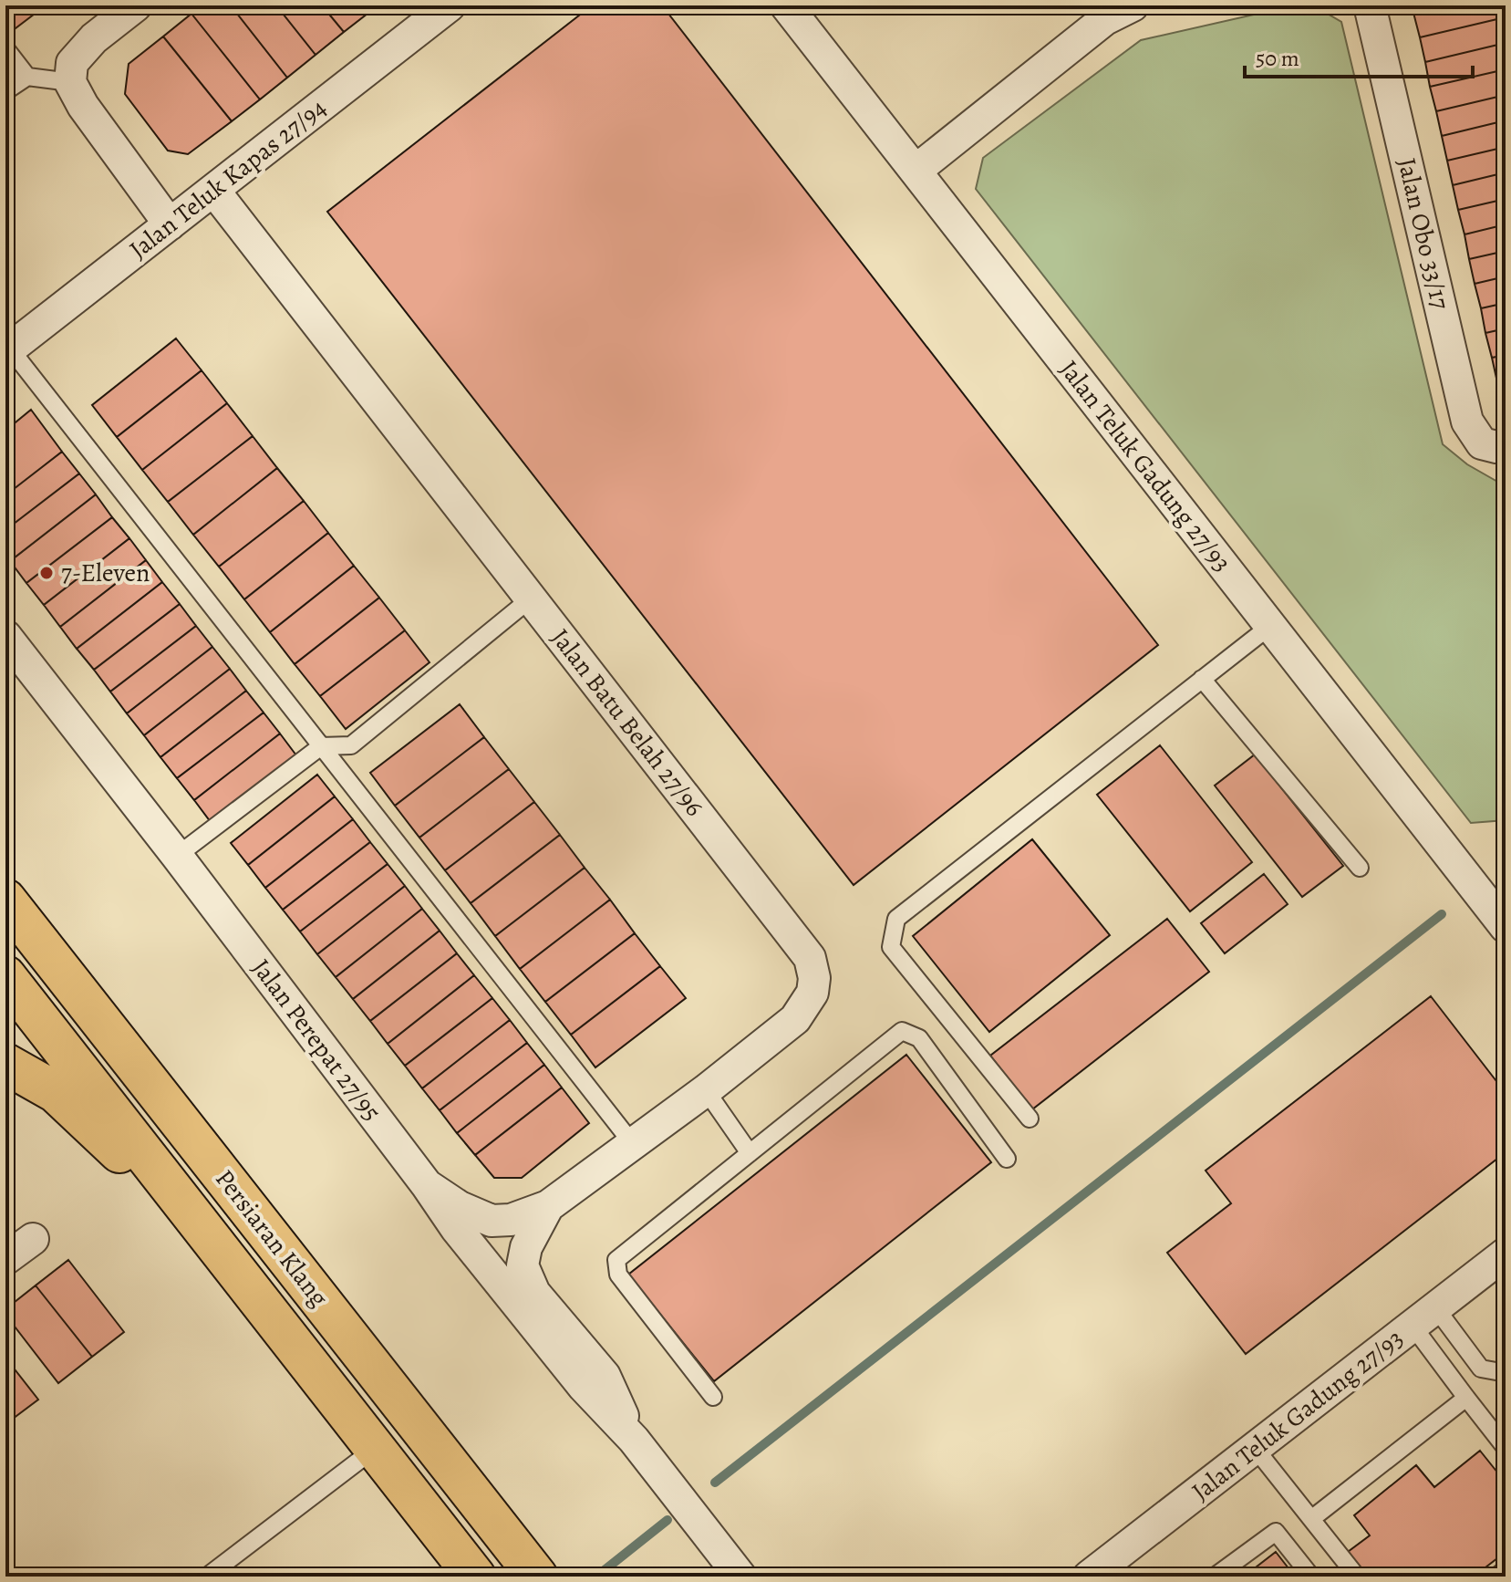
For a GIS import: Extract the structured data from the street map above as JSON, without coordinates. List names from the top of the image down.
{
  "streets": {
    "main road": ["Persiaran Klang"],
    "street": [
      "Jalan Teluk Kapas 27/94",
      "Jalan Obo 33/17",
      "Jalan Teluk Gadung 27/93",
      "Jalan Batu Belah 27/96",
      "Jalan Perepat 27/95"
    ]
  },
  "crossings": [
    ["Jalan Teluk Kapas 27/94", "Jalan Batu Belah 27/96"],
    ["Jalan Batu Belah 27/96", "Jalan Perepat 27/95"]
  ],
  "places": ["7-Eleven"],
  "scale_bar": "50 m"
}
